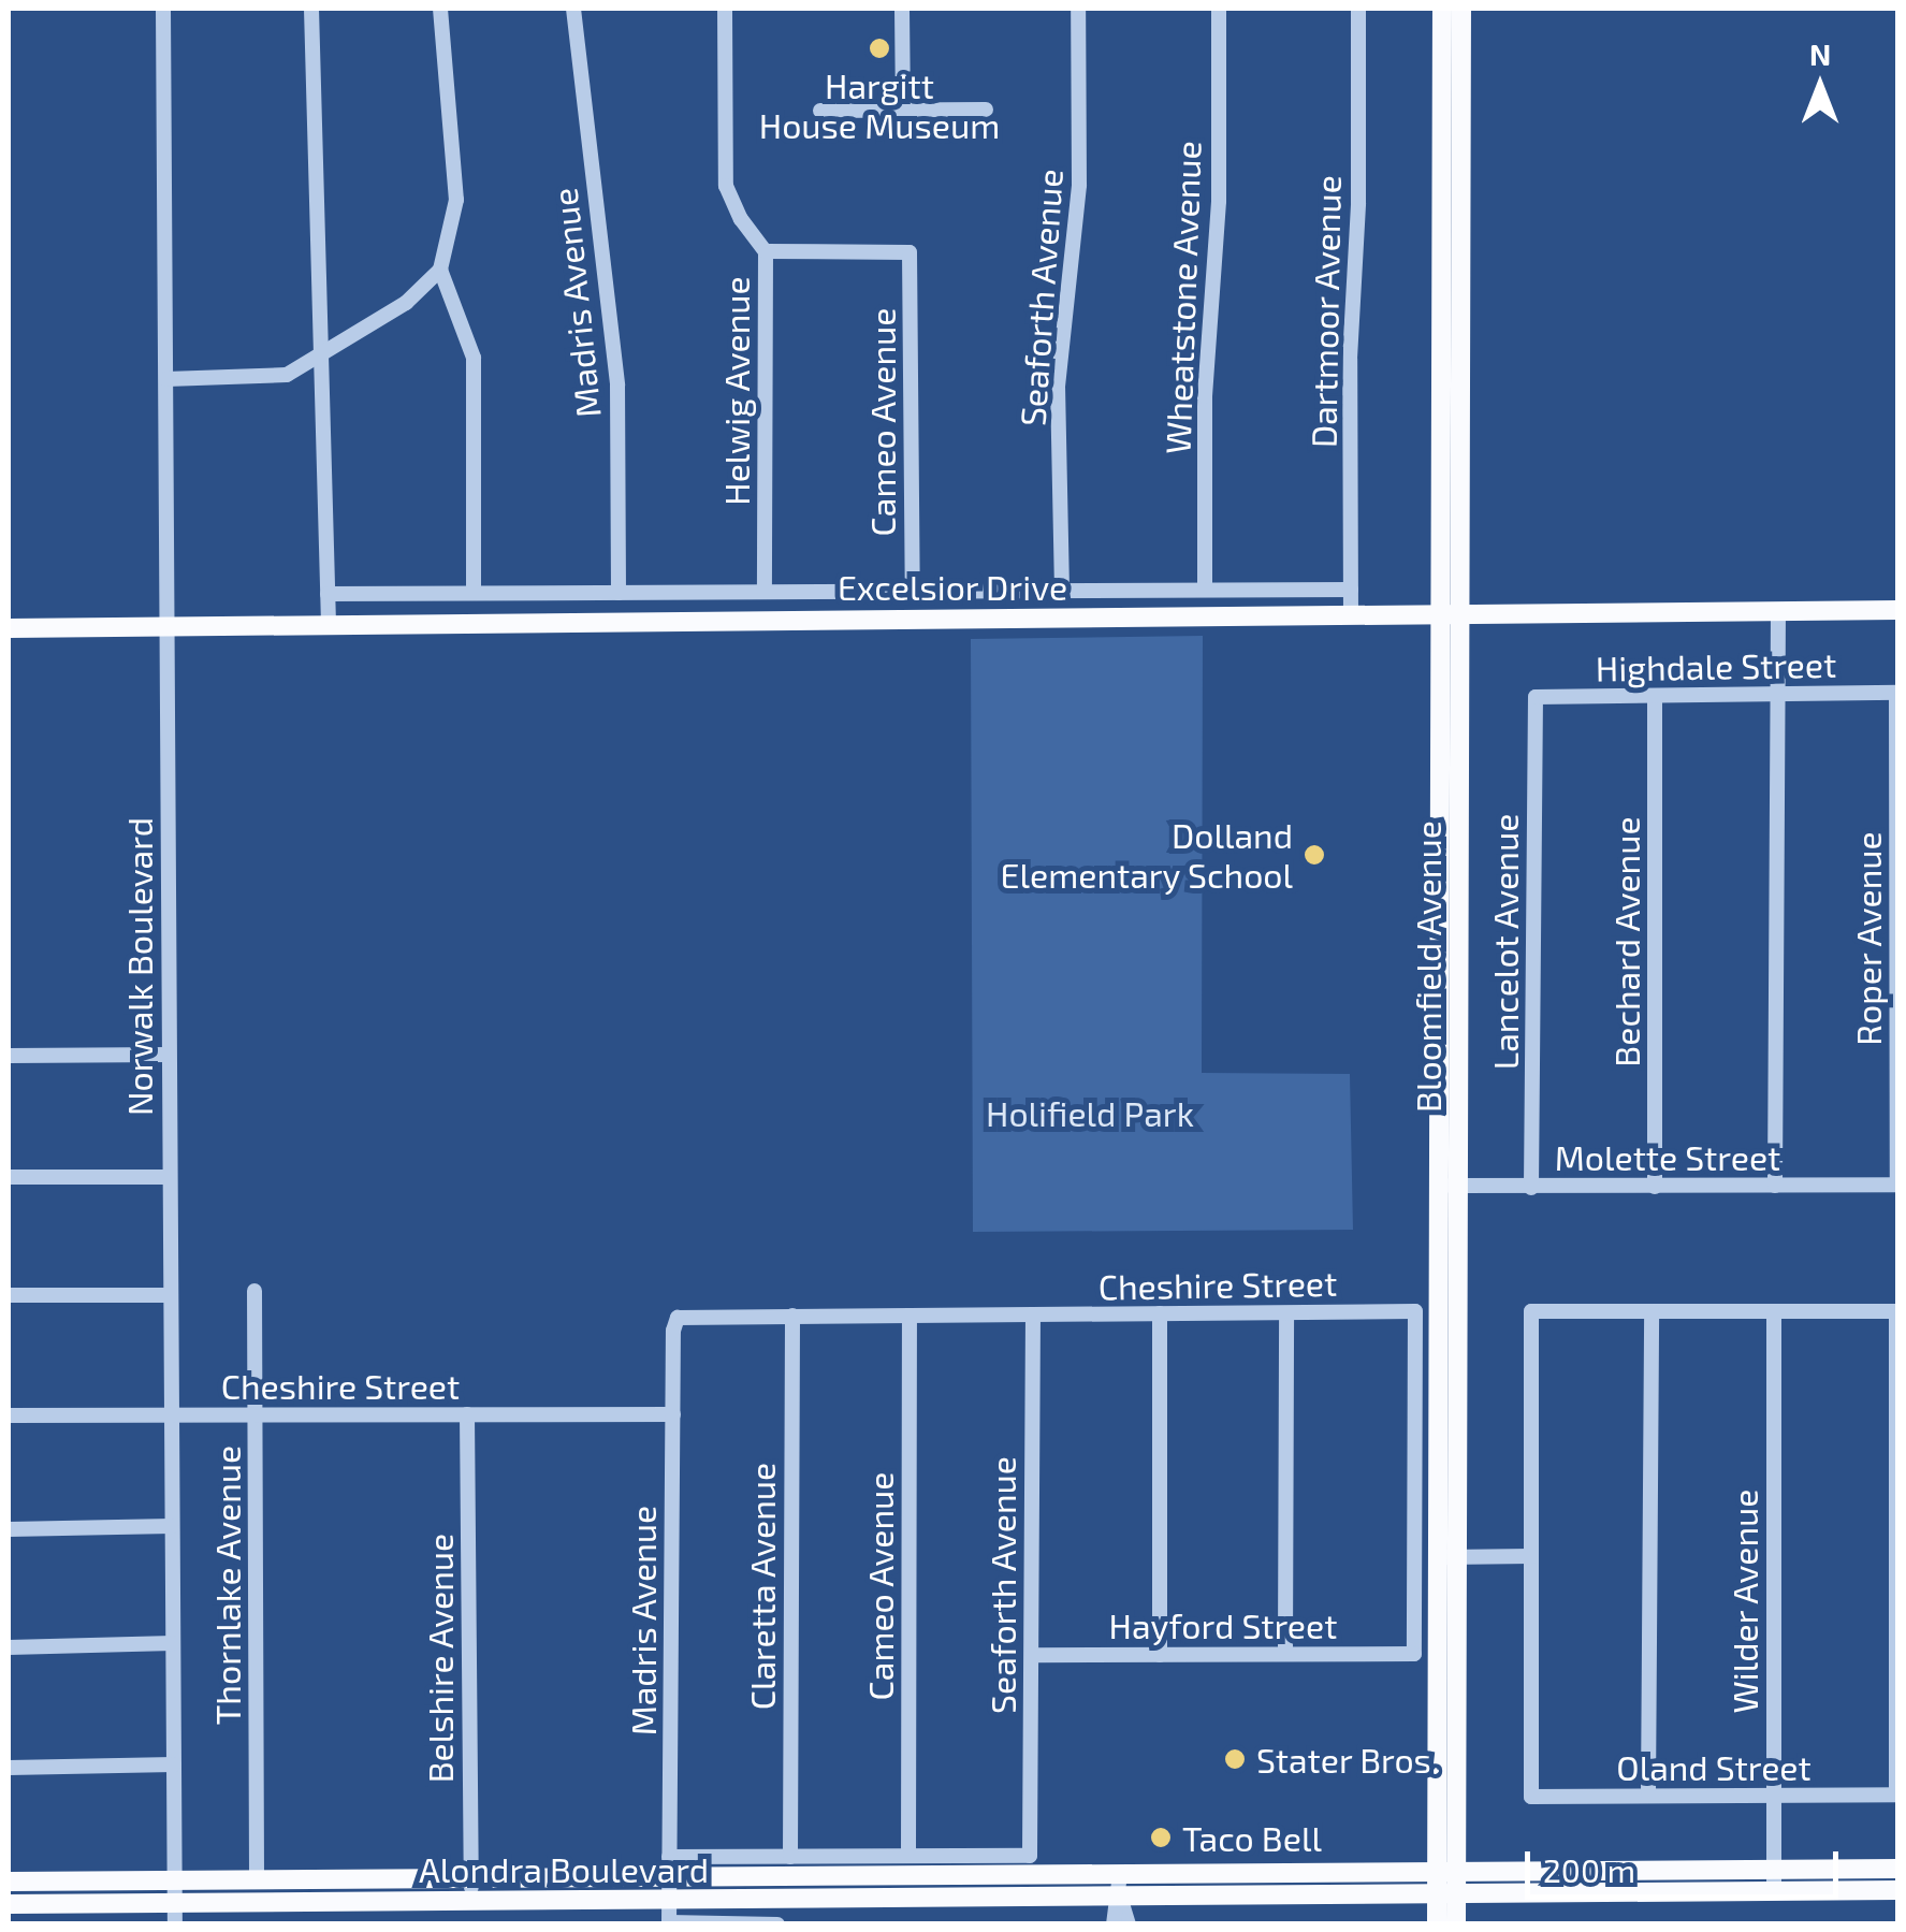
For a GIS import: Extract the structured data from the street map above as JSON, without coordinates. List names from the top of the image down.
{
  "streets": {
    "main road": ["Excelsior Drive", "Bloomfield Avenue", "Alondra Boulevard"],
    "street": [
      "Seaforth Avenue",
      "Wheatstone Avenue",
      "Madris Avenue",
      "Dartmoor Avenue",
      "Helwig Avenue",
      "Cameo Avenue",
      "Highdale Street",
      "Roper Avenue",
      "Lancelot Avenue",
      "Bechard Avenue",
      "Norwalk Boulevard",
      "Molette Street",
      "Cheshire Street",
      "Thornlake Avenue",
      "Claretta Avenue",
      "Wilder Avenue",
      "Hayford Street",
      "Belshire Avenue",
      "Oland Street"
    ]
  },
  "crossings": [
    ["Seaforth Avenue", "Excelsior Drive"],
    ["Seaforth Avenue", "Cheshire Street"],
    ["Seaforth Avenue", "Hayford Street"],
    ["Seaforth Avenue", "Alondra Boulevard"],
    ["Wheatstone Avenue", "Excelsior Drive"],
    ["Madris Avenue", "Excelsior Drive"],
    ["Madris Avenue", "Cheshire Street"],
    ["Madris Avenue", "Alondra Boulevard"],
    ["Dartmoor Avenue", "Excelsior Drive"],
    ["Helwig Avenue", "Cameo Avenue"],
    ["Helwig Avenue", "Excelsior Drive"],
    ["Cameo Avenue", "Excelsior Drive"],
    ["Cameo Avenue", "Cheshire Street"],
    ["Cameo Avenue", "Alondra Boulevard"],
    ["Excelsior Drive", "Norwalk Boulevard"],
    ["Excelsior Drive", "Bloomfield Avenue"],
    ["Highdale Street", "Roper Avenue"],
    ["Highdale Street", "Lancelot Avenue"],
    ["Highdale Street", "Bechard Avenue"],
    ["Roper Avenue", "Molette Street"],
    ["Lancelot Avenue", "Molette Street"],
    ["Bechard Avenue", "Molette Street"],
    ["Norwalk Boulevard", "Cheshire Street"],
    ["Norwalk Boulevard", "Alondra Boulevard"],
    ["Bloomfield Avenue", "Molette Street"],
    ["Bloomfield Avenue", "Cheshire Street"],
    ["Bloomfield Avenue", "Alondra Boulevard"],
    ["Cheshire Street", "Thornlake Avenue"],
    ["Cheshire Street", "Claretta Avenue"],
    ["Cheshire Street", "Hayford Street"],
    ["Cheshire Street", "Belshire Avenue"],
    ["Thornlake Avenue", "Alondra Boulevard"],
    ["Claretta Avenue", "Alondra Boulevard"],
    ["Wilder Avenue", "Oland Street"],
    ["Wilder Avenue", "Alondra Boulevard"],
    ["Belshire Avenue", "Alondra Boulevard"]
  ],
  "parks": ["Holifield Park"],
  "places": [
    "Hargitt House Museum",
    "Dolland Elementary School",
    "Stater Bros.",
    "Taco Bell"
  ],
  "scale_bar": "200 m",
  "north": "top"
}
